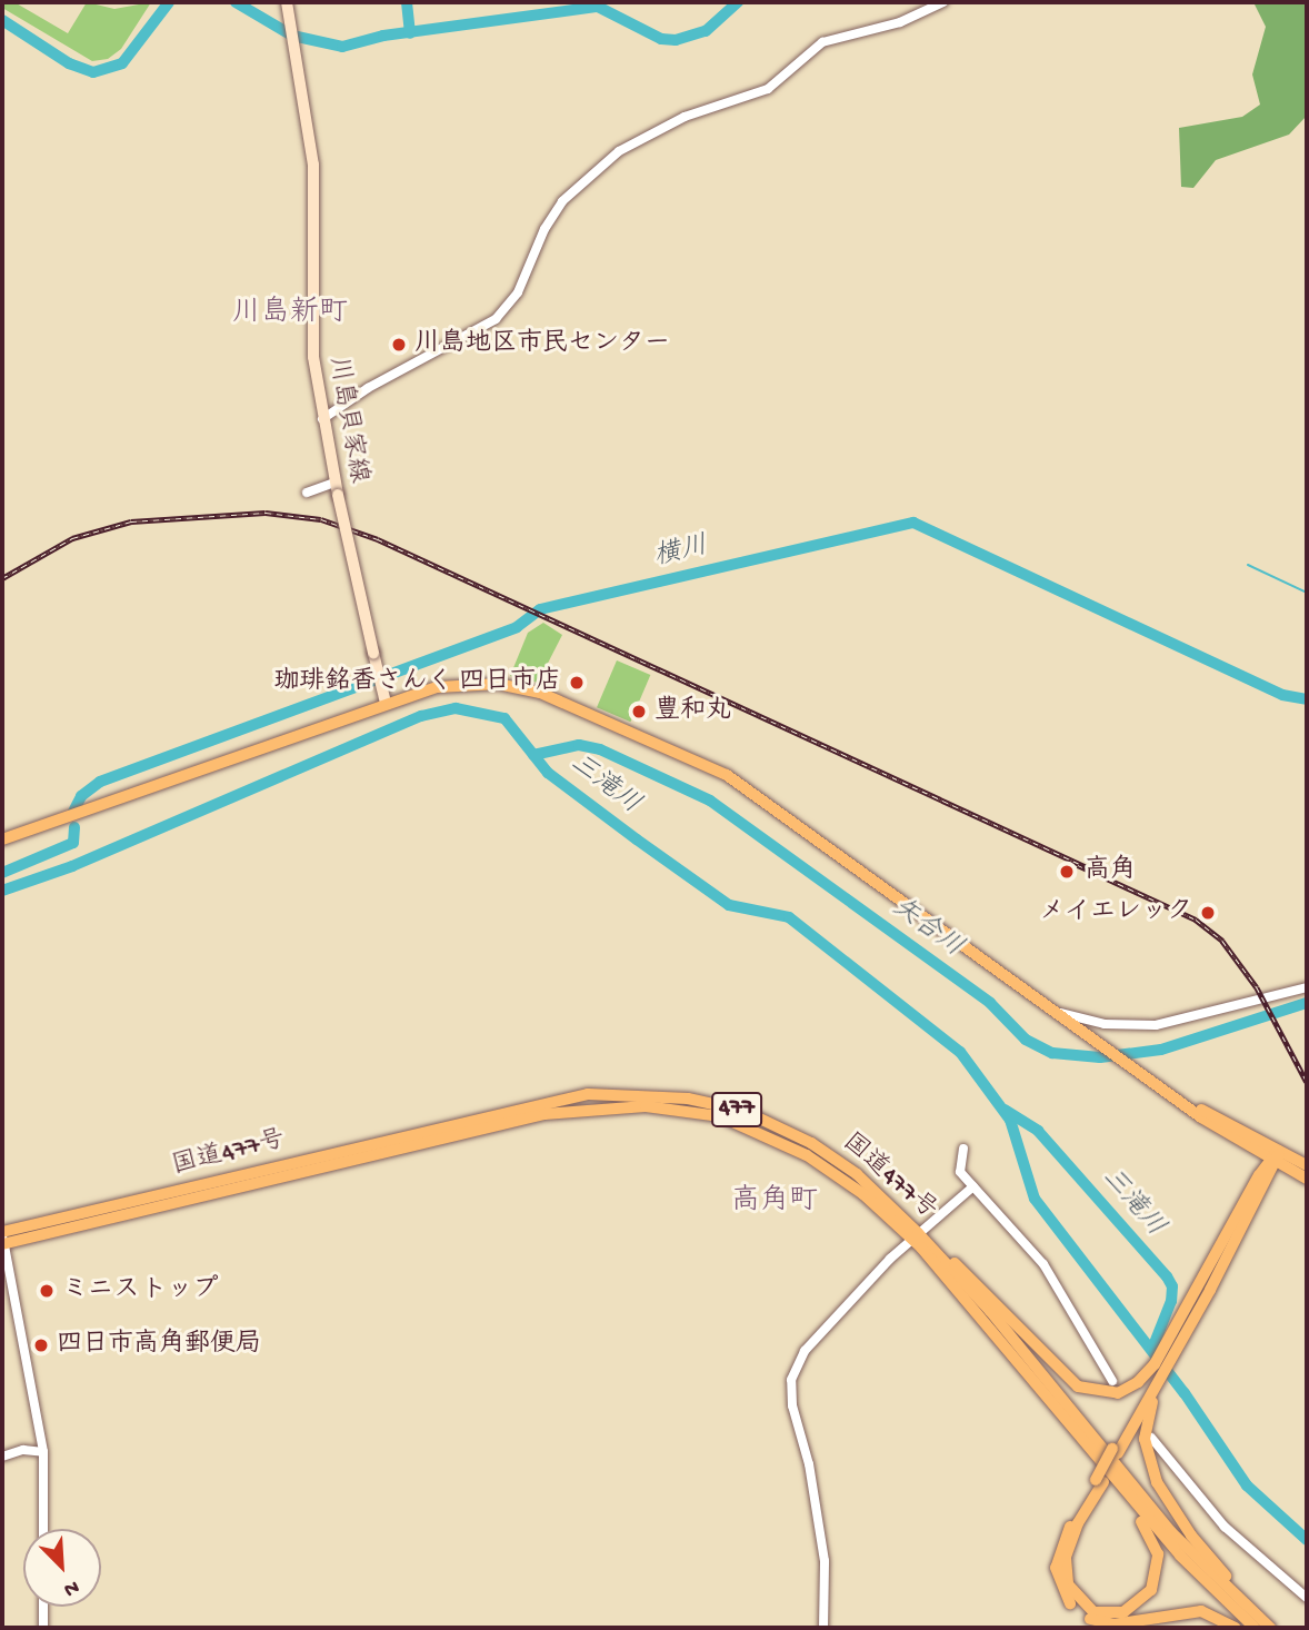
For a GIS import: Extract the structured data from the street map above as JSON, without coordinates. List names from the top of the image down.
{
  "streets": {
    "highway": ["477", "国道477号"],
    "main road": ["川島貝家線"]
  },
  "crossings": [
    ["477", "国道477号"]
  ],
  "districts": ["川島新町", "高角町"],
  "water": ["横川", "三滝川", "矢合川"],
  "places": [
    "川島地区市民センター",
    "珈琲銘香さんく 四日市店",
    "豊和丸",
    "高角",
    "メイエレック",
    "ミニストップ",
    "四日市高角郵便局"
  ],
  "north": "bottom right"
}
